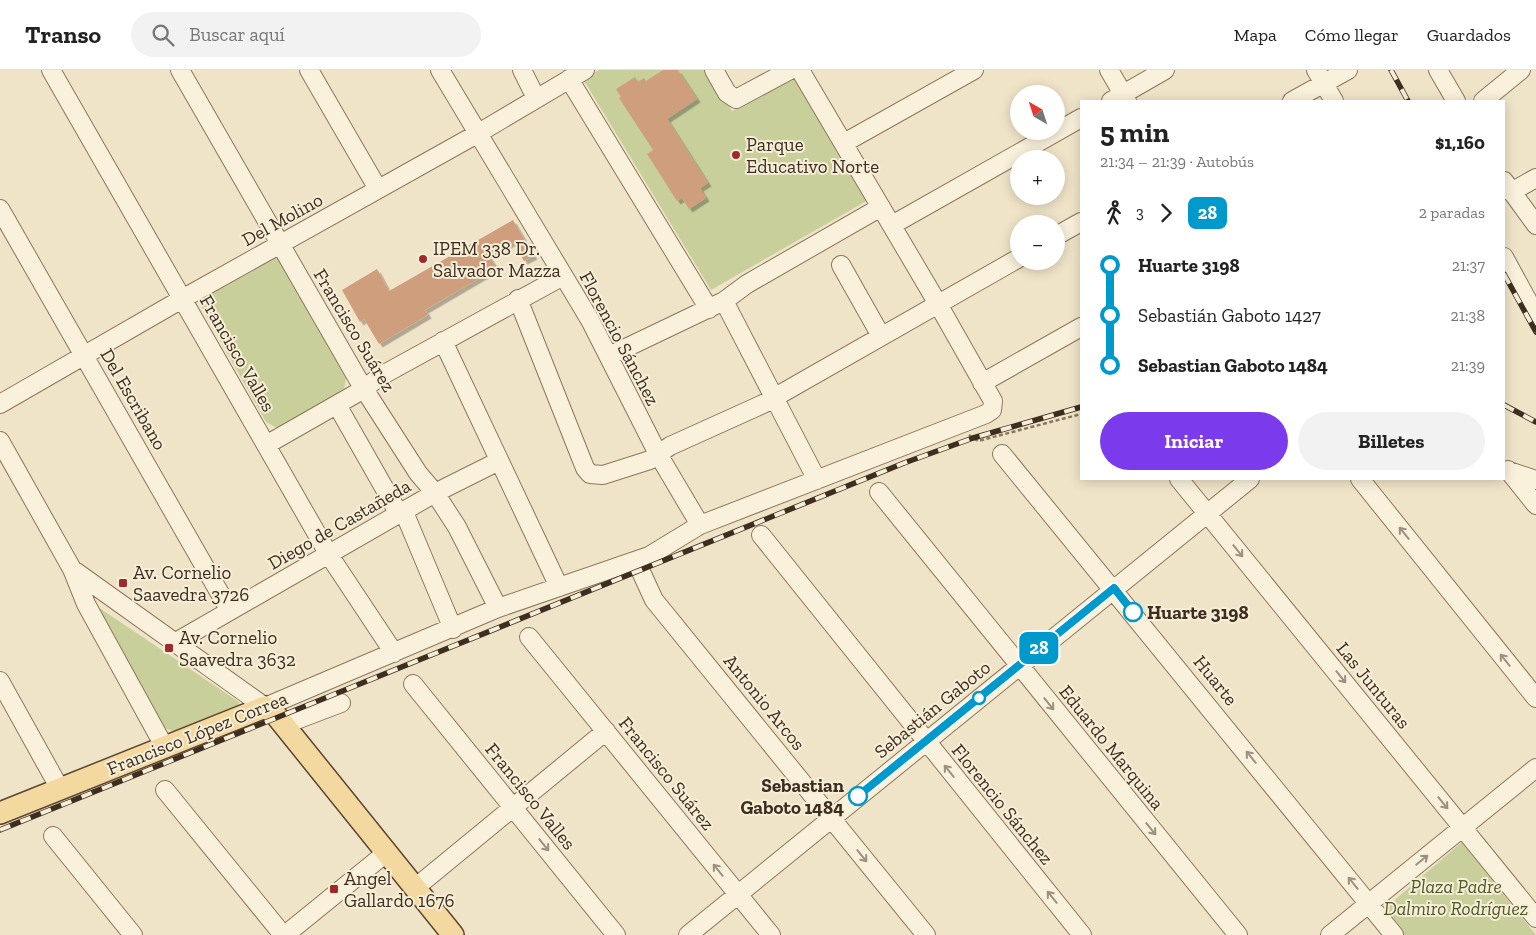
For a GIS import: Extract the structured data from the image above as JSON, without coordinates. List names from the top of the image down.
{
  "streets": {
    "main road": ["Francisco López Correa"],
    "street": [
      "Del Molino",
      "Francisco Suárez",
      "Florencio Sánchez",
      "Francisco Valles",
      "Del Escribano",
      "Diego de Castañeda",
      "Huarte",
      "Las Junturas",
      "Antonio Arcos",
      "Sebastián Gaboto",
      "Eduardo Marquina"
    ]
  },
  "crossings": [
    ["Del Molino", "Francisco Suárez"],
    ["Del Molino", "Florencio Sánchez"],
    ["Del Molino", "Francisco Valles"],
    ["Del Molino", "Del Escribano"],
    ["Francisco Suárez", "Diego de Castañeda"],
    ["Francisco Suárez", "Sebastián Gaboto"],
    ["Francisco Suárez", "Francisco López Correa"],
    ["Florencio Sánchez", "Sebastián Gaboto"],
    ["Florencio Sánchez", "Francisco López Correa"],
    ["Francisco Valles", "Diego de Castañeda"],
    ["Francisco Valles", "Francisco López Correa"],
    ["Del Escribano", "Diego de Castañeda"],
    ["Huarte", "Sebastián Gaboto"],
    ["Las Junturas", "Sebastián Gaboto"],
    ["Antonio Arcos", "Sebastián Gaboto"],
    ["Antonio Arcos", "Francisco López Correa"],
    ["Sebastián Gaboto", "Eduardo Marquina"]
  ],
  "one_way": ["Huarte", "Eduardo Marquina"],
  "parks": ["Plaza Padre Dalmiro Rodríguez"],
  "places": {
    "other": [
      "Parque Educativo Norte",
      "IPEM 338 Dr. Salvador Mazza",
      "Huarte 3198",
      "Sebastian Gaboto 1484"
    ],
    "transit": ["Av. Cornelio Saavedra 3726", "Av. Cornelio Saavedra 3632", "Angel Gallardo 1676"]
  },
  "lines": ["bus line 28"],
  "north": "top left",
  "page": {
    "header": "Transo",
    "search": "Buscar aquí",
    "nav": ["Mapa", "Cómo llegar", "Guardados"],
    "on_map": "28",
    "map_buttons": ["+", "−"],
    "heading": ["5 min", "21:34 – 21:39 · Autobús", "$1,160"],
    "legs": ["3", "28", "2 paradas"],
    "list": [
      {
        "name": "Huarte 3198",
        "value": "21:37"
      },
      {
        "name": "Sebastián Gaboto 1427",
        "value": "21:38"
      },
      {
        "name": "Sebastian Gaboto 1484",
        "value": "21:39"
      }
    ],
    "buttons": ["Iniciar", "Billetes"]
  }
}
